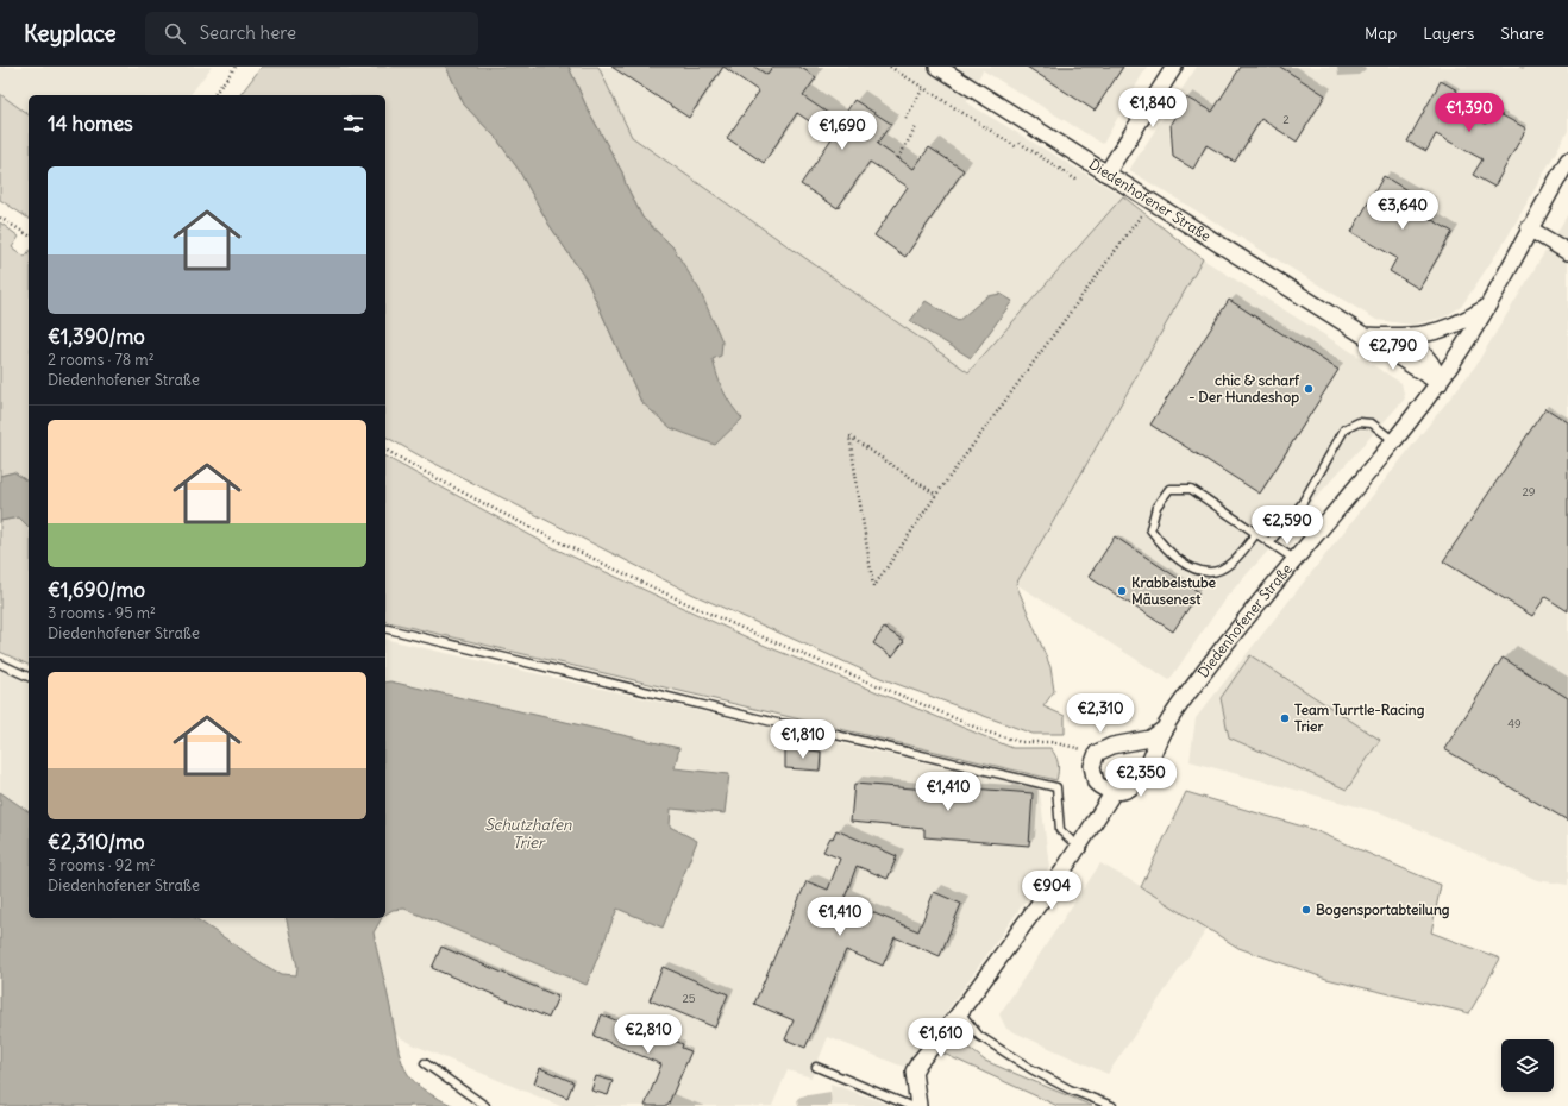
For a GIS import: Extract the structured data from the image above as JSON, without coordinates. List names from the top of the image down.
{
  "streets": {
    "street": ["Diedenhofener Straße"]
  },
  "water": ["Schutzhafen Trier"],
  "places": [
    "chic & scharf - Der Hundeshop",
    "Krabbelstube Mäusenest",
    "Team Turrtle-Racing Trier",
    "Bogensportabteilung"
  ],
  "house_numbers": [
    "2",
    "29",
    "49",
    "25"
  ],
  "page": {
    "header": "Keyplace",
    "search": "Search here",
    "nav": ["Map", "Layers", "Share"],
    "price": [
      "€1,840",
      "€1,390",
      "€1,690",
      "€3,640",
      "€2,790",
      "€2,590",
      "€2,310",
      "€1,810",
      "€2,350",
      "€1,410",
      "€904",
      "€1,410",
      "€2,810",
      "€1,610"
    ],
    "heading": "14 homes",
    "list": [
      {
        "name": "€1,390/mo",
        "note": "2 rooms · 78 m² · Diedenhofener Straße"
      },
      {
        "name": "€1,690/mo",
        "note": "3 rooms · 95 m² · Diedenhofener Straße"
      },
      {
        "name": "€2,310/mo",
        "note": "3 rooms · 92 m² · Diedenhofener Straße"
      }
    ]
  }
}
